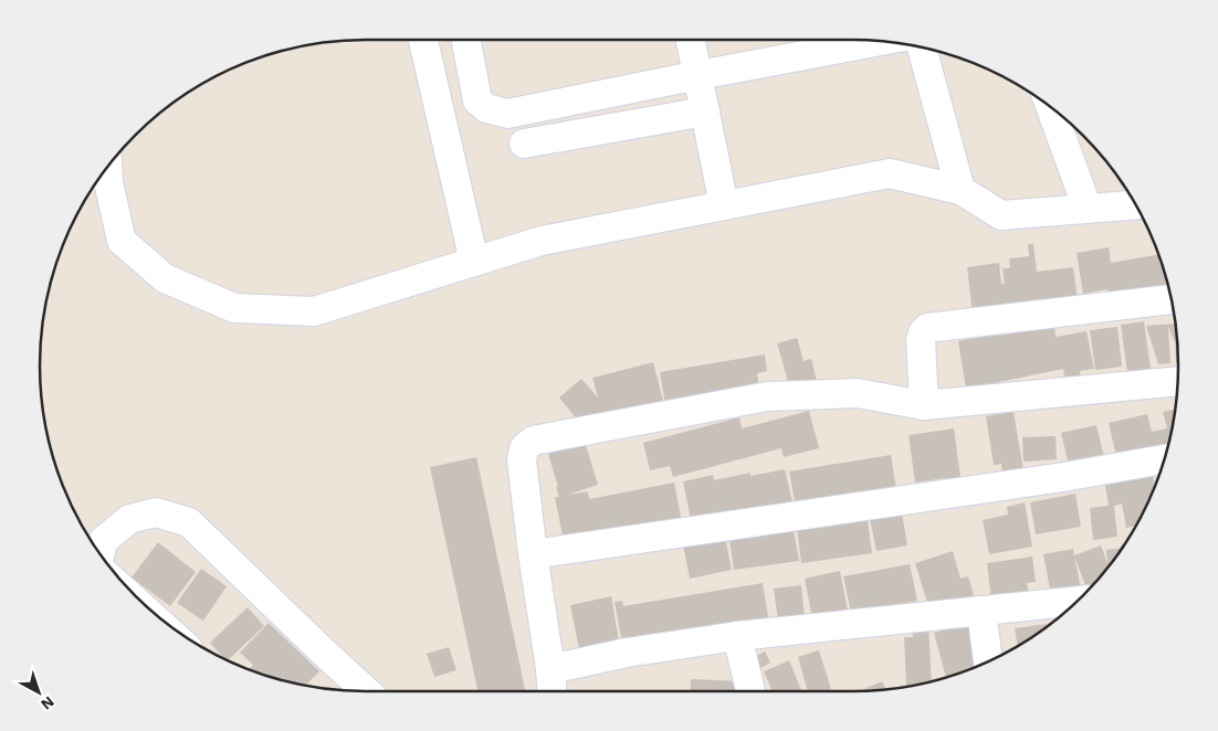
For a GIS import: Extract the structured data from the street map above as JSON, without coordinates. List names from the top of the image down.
{
  "north": "bottom right"
}
